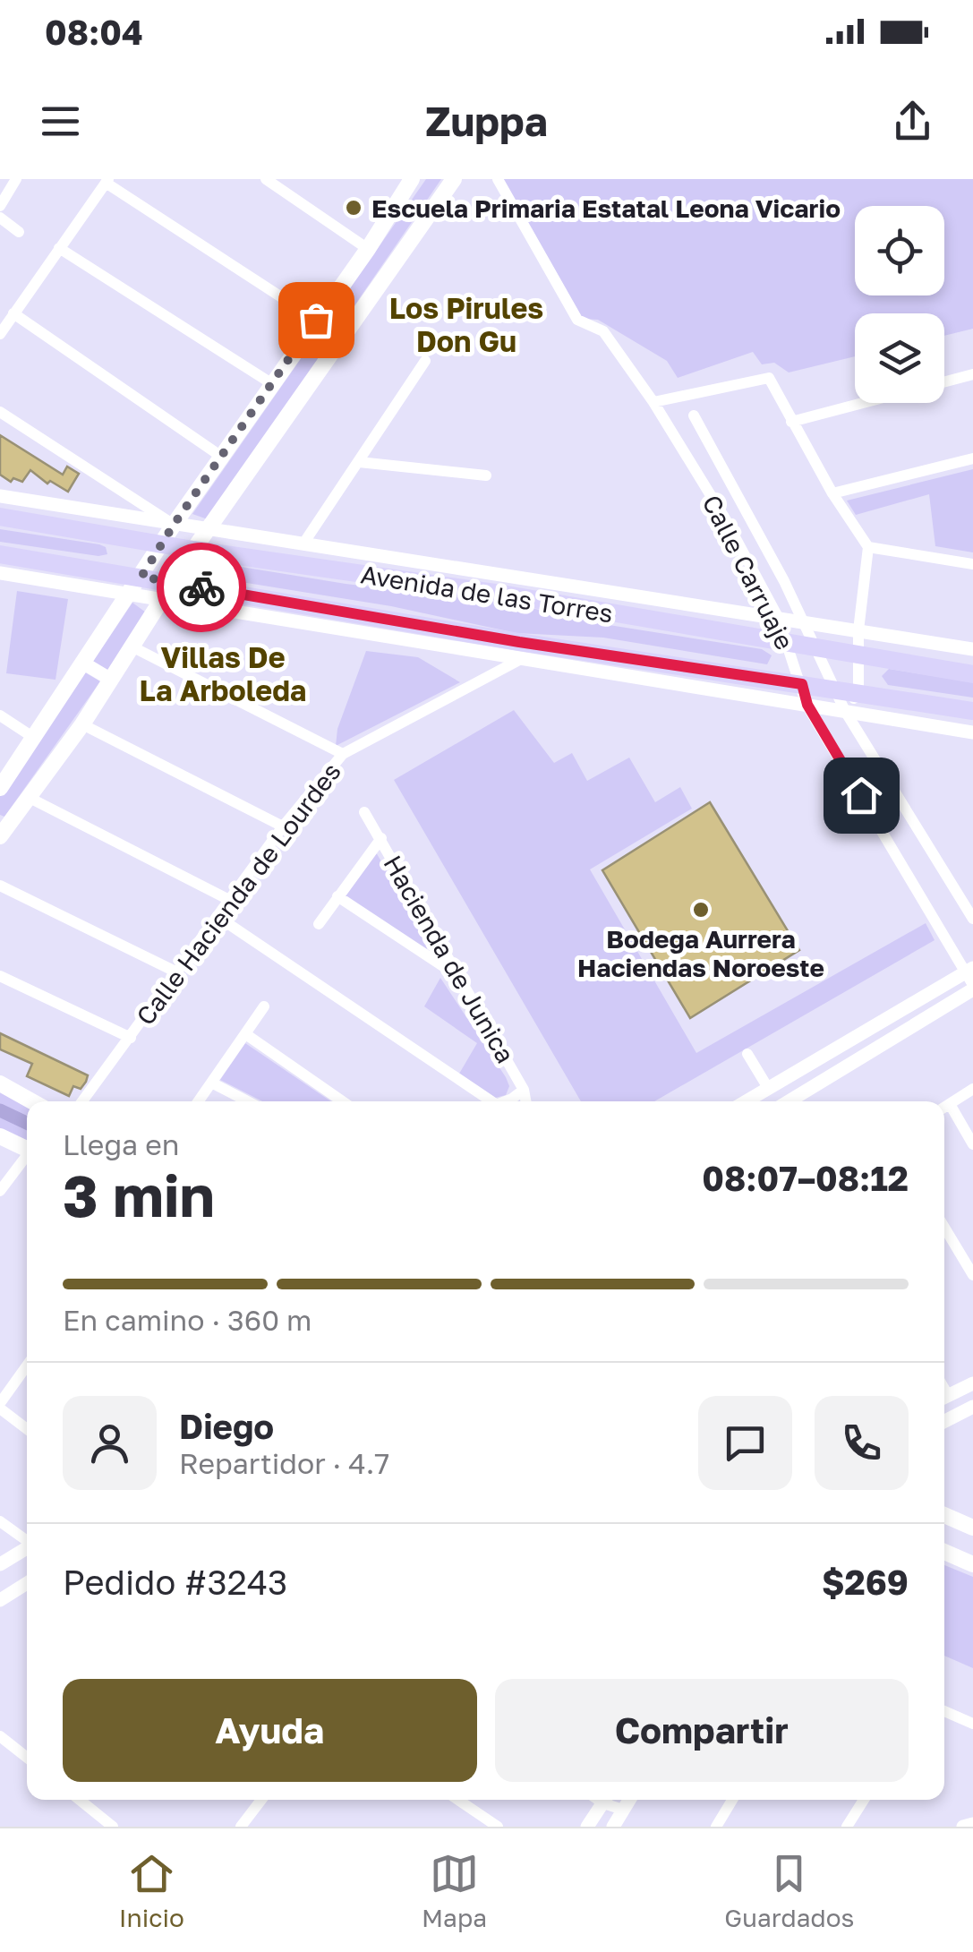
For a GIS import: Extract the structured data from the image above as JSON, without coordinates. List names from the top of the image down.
{
  "streets": {
    "main road": ["Avenida de las Torres"],
    "street": ["Calle Carruaje", "Calle Hacienda de Lourdes", "Hacienda de Junica"]
  },
  "crossings": [
    ["Calle Carruaje", "Avenida de las Torres"],
    ["Avenida de las Torres", "Calle Hacienda de Lourdes"]
  ],
  "districts": ["Los Pirules Don Gu", "Villas De La Arboleda"],
  "places": ["Escuela Primaria Estatal Leona Vicario", "Bodega Aurrera Haciendas Noroeste"],
  "page": {
    "status": "08:04",
    "header": "Zuppa",
    "heading": ["3 min", "Llega en", "08:07–08:12"],
    "panel": [
      "Diego",
      "Repartidor · 4.7",
      "Pedido #3243",
      "$269"
    ],
    "bar": "En camino · 360 m",
    "buttons": ["Ayuda", "Compartir"],
    "tabs": ["Inicio", "Mapa", "Guardados"]
  }
}
